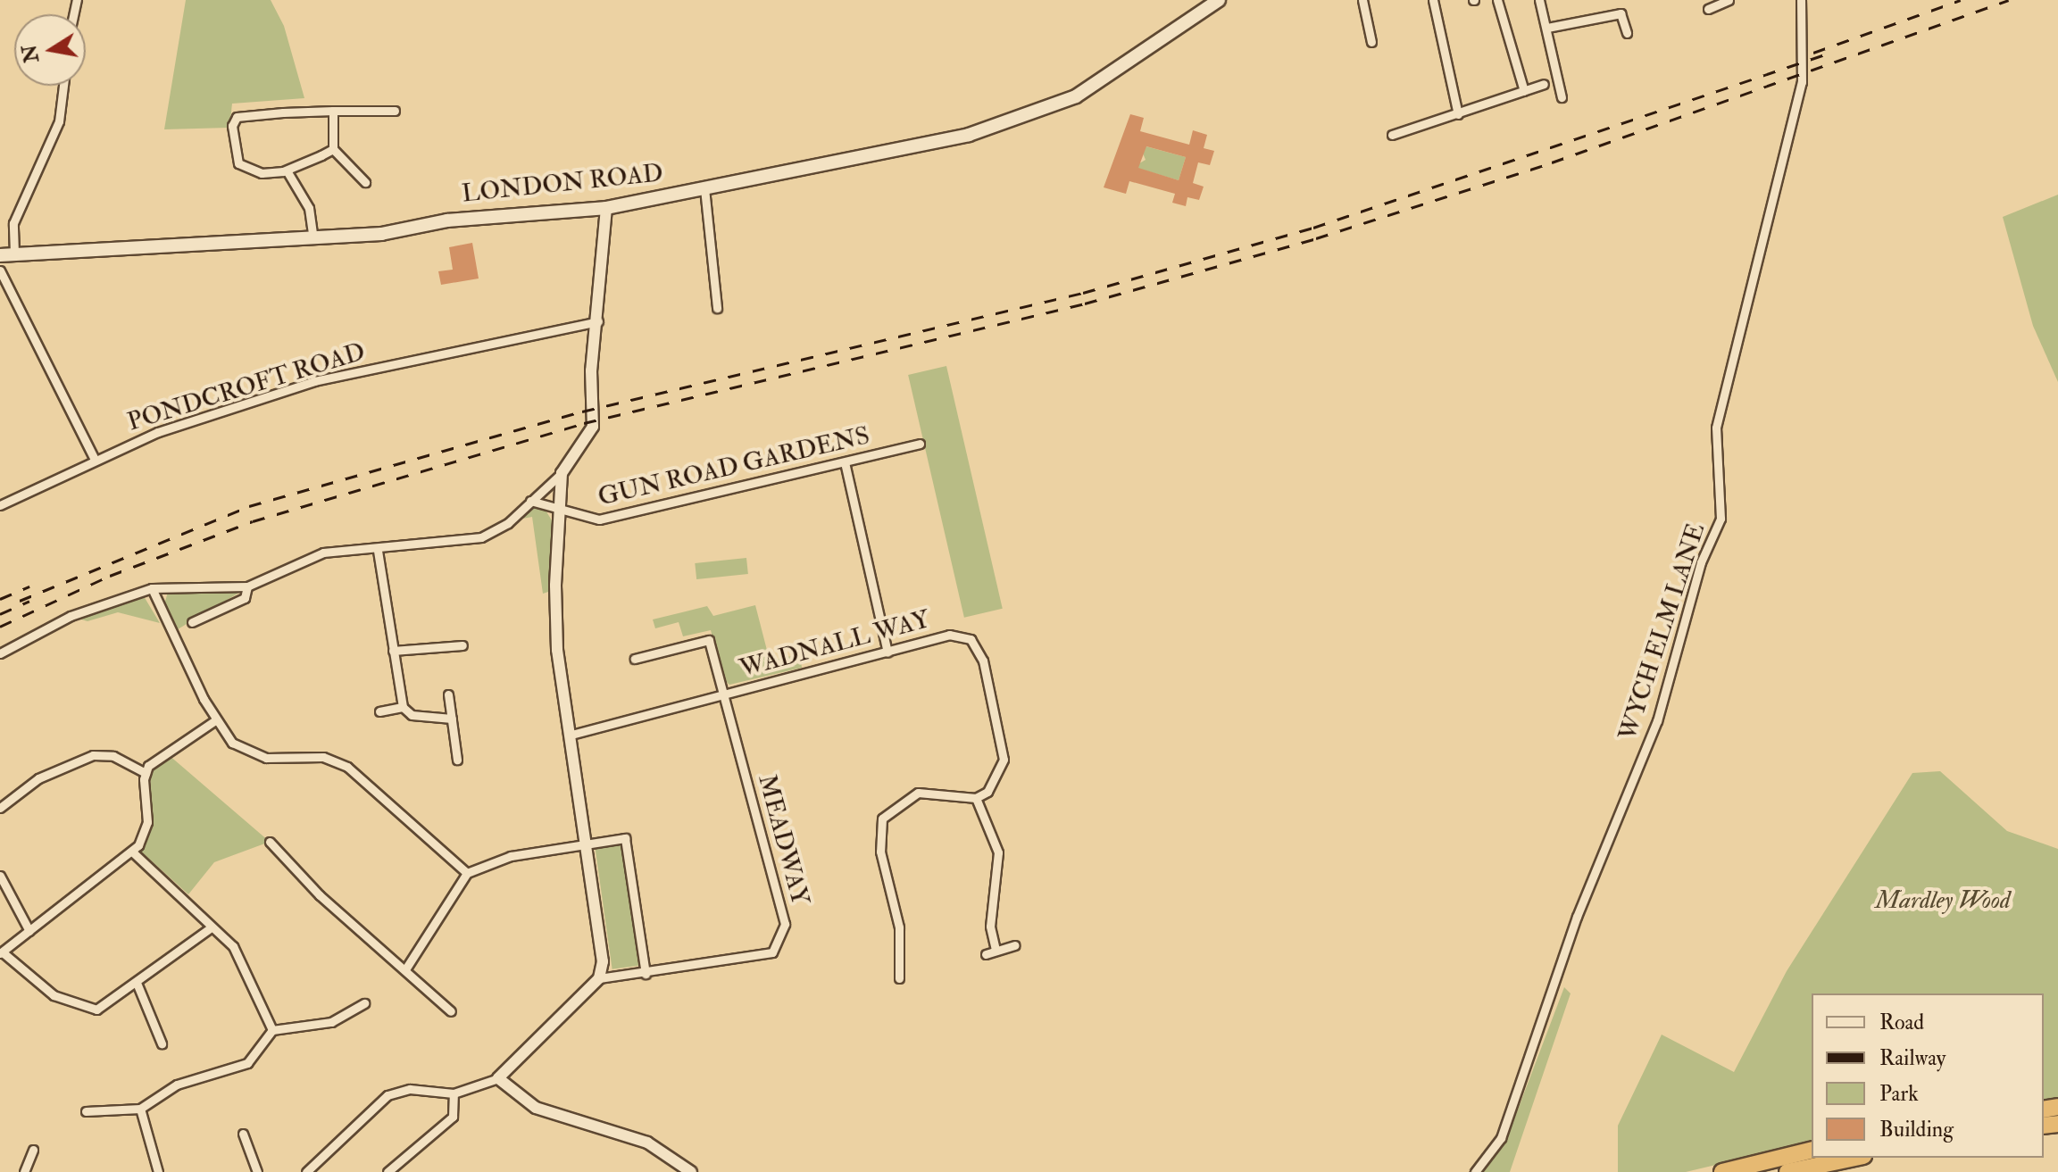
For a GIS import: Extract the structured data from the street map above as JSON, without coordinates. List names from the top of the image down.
{
  "streets": {
    "main road": ["LONDON ROAD"],
    "street": [
      "PONDCROFT ROAD",
      "GUN ROAD GARDENS",
      "WYCH ELM LANE",
      "WADNALL WAY",
      "MEADWAY"
    ]
  },
  "crossings": [
    ["WADNALL WAY", "MEADWAY"]
  ],
  "parks": ["Mardley Wood"],
  "legend": [
    "Road",
    "Railway",
    "Park",
    "Building"
  ],
  "north": "left"
}
